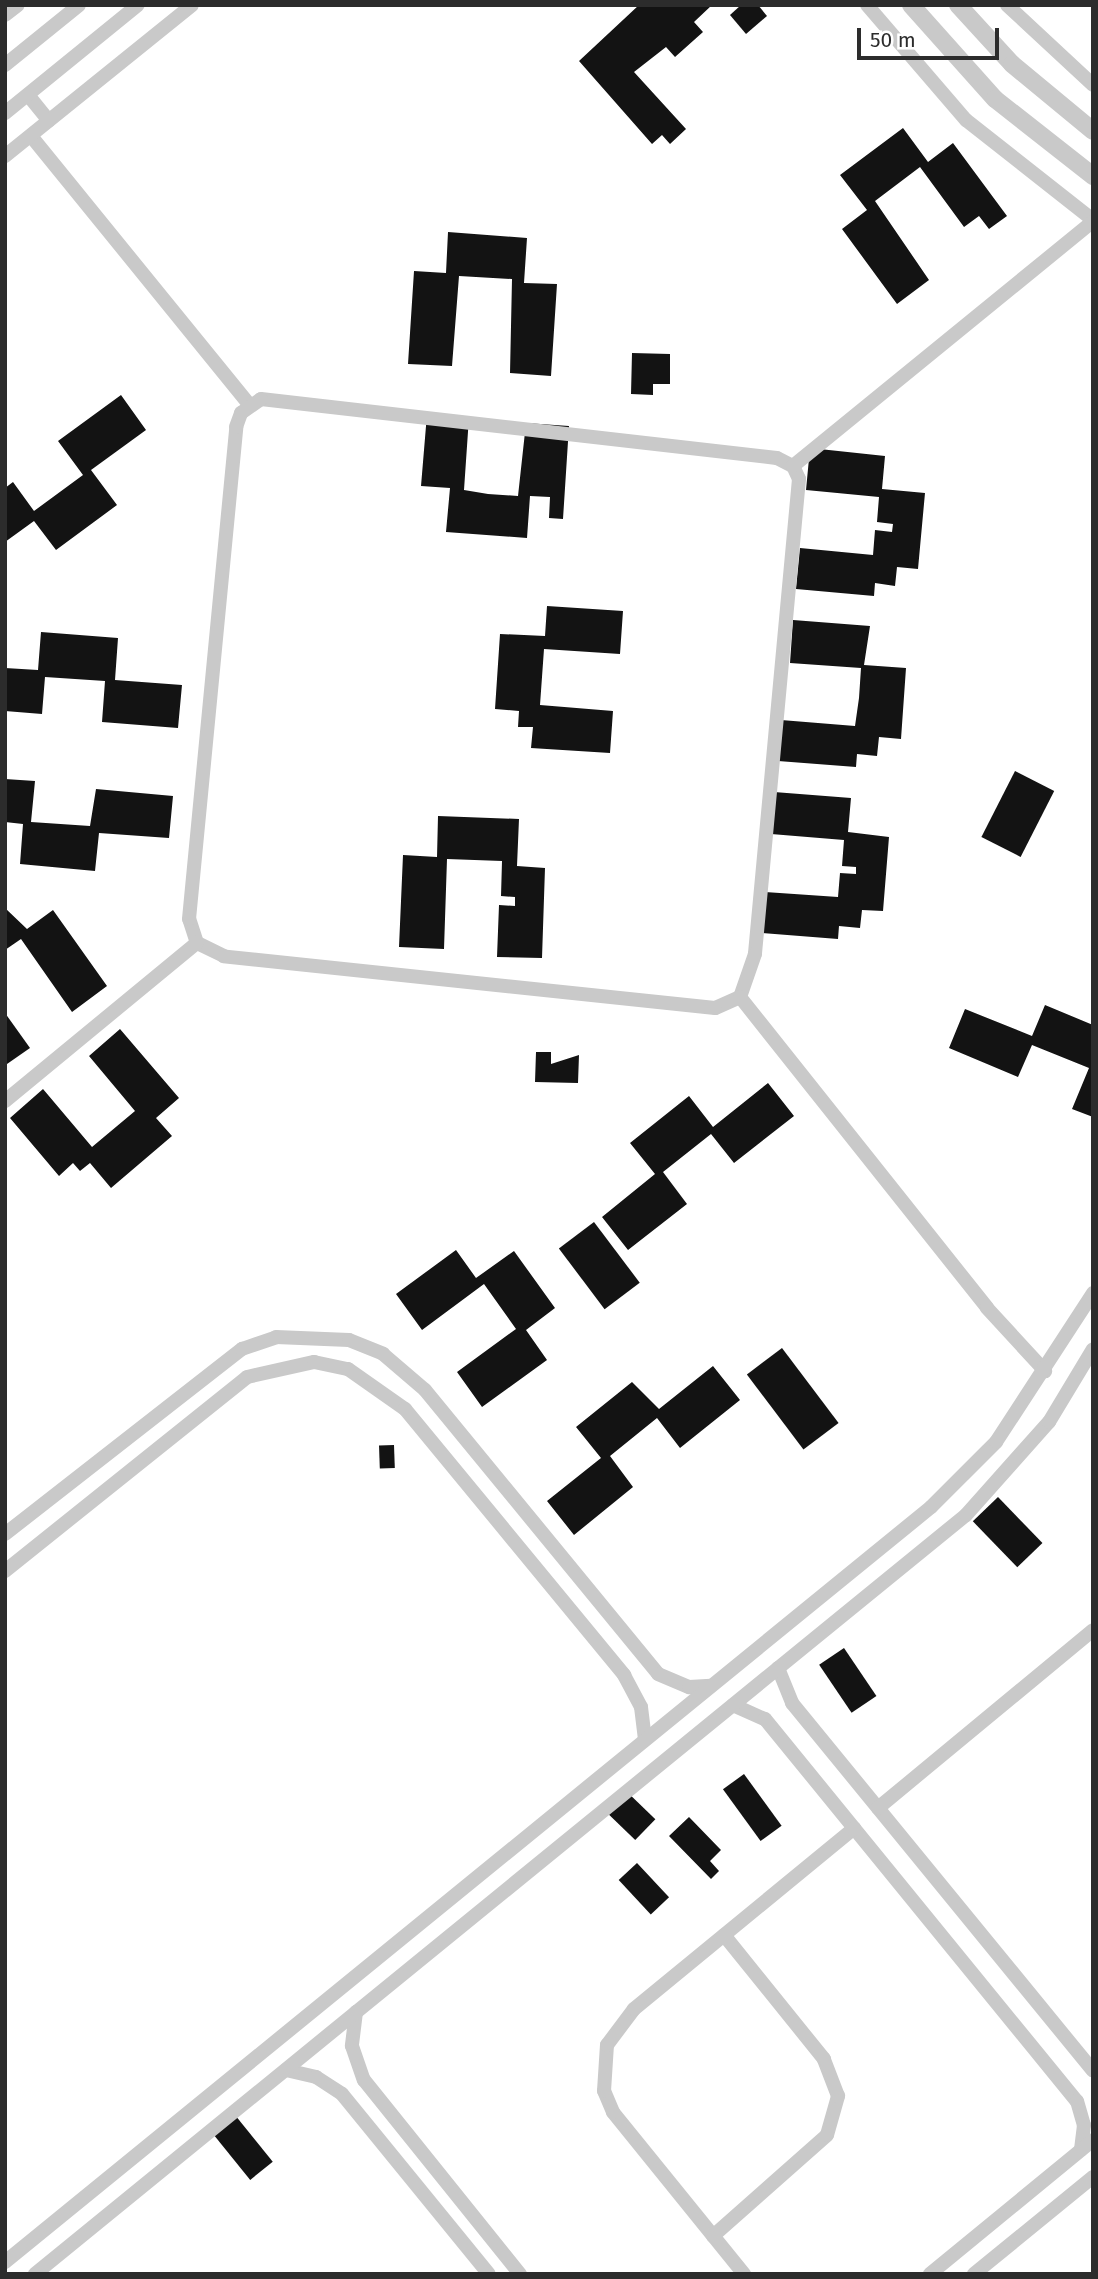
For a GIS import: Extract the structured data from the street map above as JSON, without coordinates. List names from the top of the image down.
{
  "scale_bar": "50 m"
}
